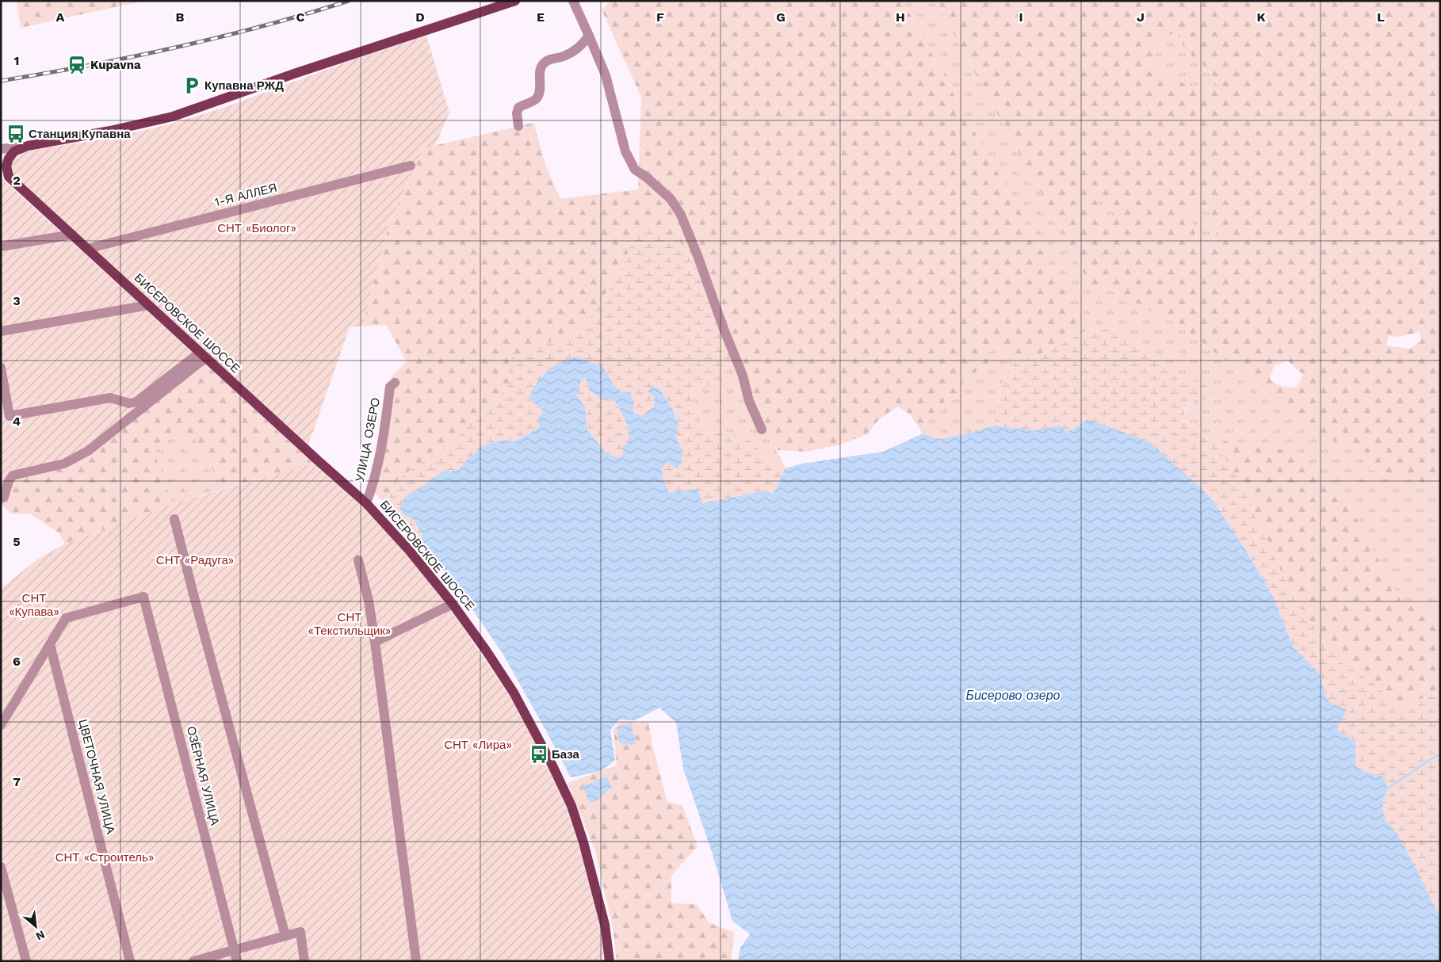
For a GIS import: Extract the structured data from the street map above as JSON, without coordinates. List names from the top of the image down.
{
  "streets": {
    "main road": ["БИСЕРОВСКОЕ ШОССЕ"],
    "street": [
      "1-Я АЛЛЕЯ",
      "УЛИЦА ОЗЕРО",
      "ОЗЁРНАЯ УЛИЦА",
      "ЦВЕТОЧНАЯ УЛИЦА"
    ]
  },
  "crossings": [
    ["1-Я АЛЛЕЯ", "БИСЕРОВСКОЕ ШОССЕ"],
    ["БИСЕРОВСКОЕ ШОССЕ", "УЛИЦА ОЗЕРО"],
    ["ОЗЁРНАЯ УЛИЦА", "ЦВЕТОЧНАЯ УЛИЦА"]
  ],
  "water": ["Бисерово озеро"],
  "parks": [
    "СНТ «Биолог»",
    "СНТ «Радуга»",
    "СНТ «Купава»",
    "СНТ «Текстильщик»",
    "СНТ «Лира»",
    "СНТ «Строитель»"
  ],
  "places": {
    "station": ["Kupavna"],
    "parking": ["Купавна РЖД"],
    "bus stop": ["Станция Купавна", "База"]
  },
  "north": "bottom right",
  "grid": {
    "columns": [
      "A",
      "B",
      "C",
      "D",
      "E",
      "F",
      "G",
      "H",
      "I",
      "J",
      "K",
      "L"
    ],
    "rows": [
      "1",
      "2",
      "3",
      "4",
      "5",
      "6",
      "7"
    ]
  }
}
